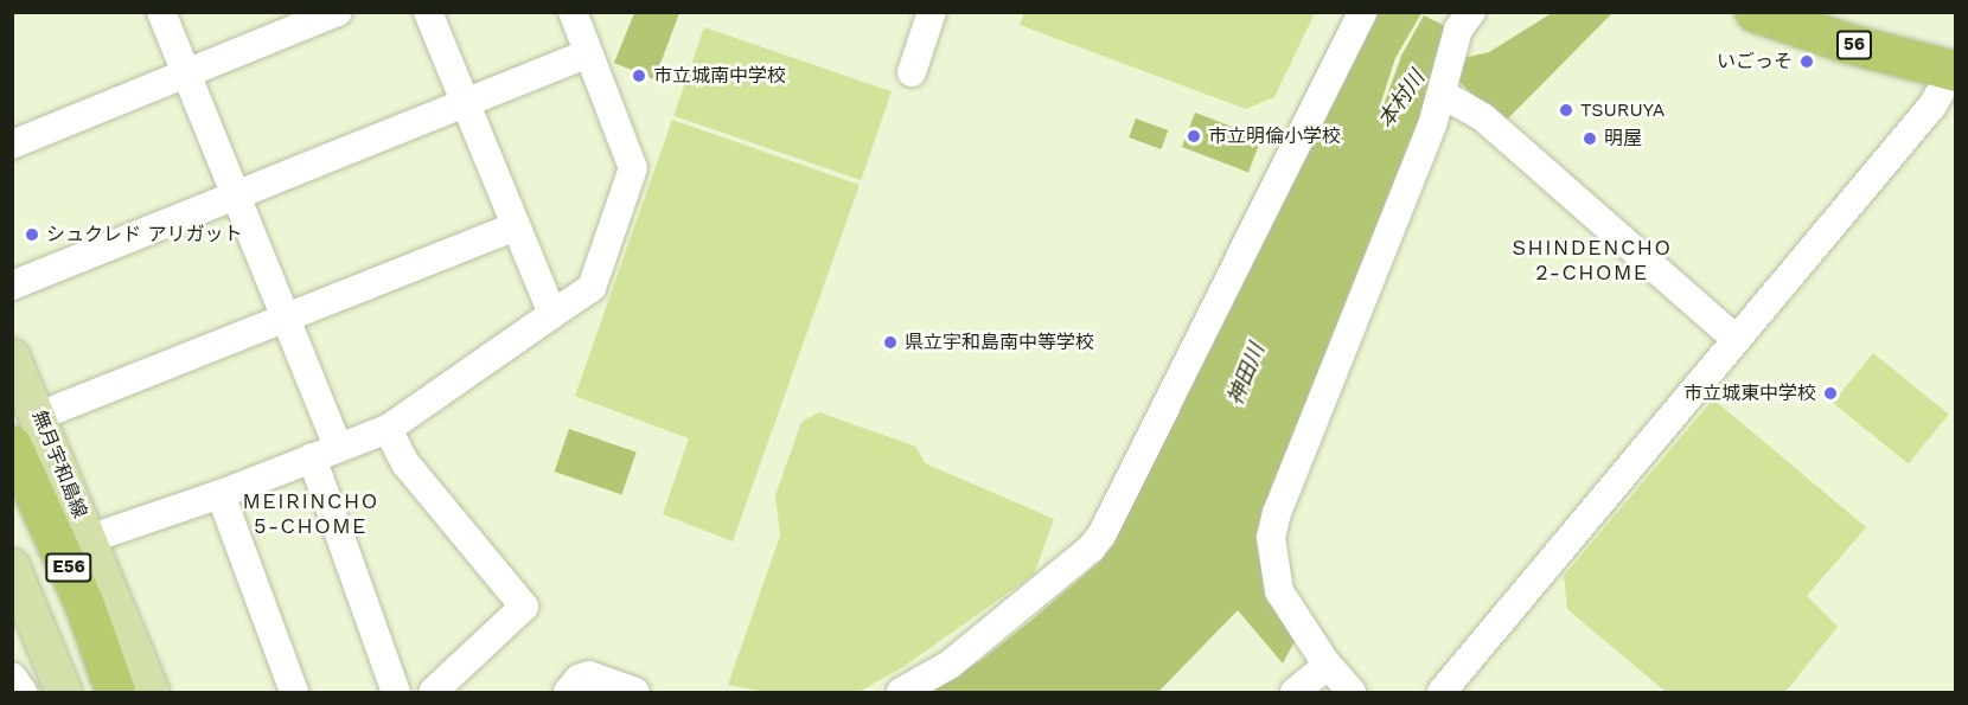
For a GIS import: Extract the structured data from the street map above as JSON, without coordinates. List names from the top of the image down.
{
  "streets": {
    "highway": ["56", "E56"],
    "main road": ["無月宇和島線"]
  },
  "districts": ["SHINDENCHO 2-CHOME", "MEIRINCHO 5-CHOME"],
  "water": ["本村川", "神田川"],
  "places": [
    "いごっそ",
    "市立城南中学校",
    "TSURUYA",
    "市立明倫小学校",
    "明屋",
    "シュクレド アリガット",
    "県立宇和島南中等学校",
    "市立城東中学校"
  ]
}
